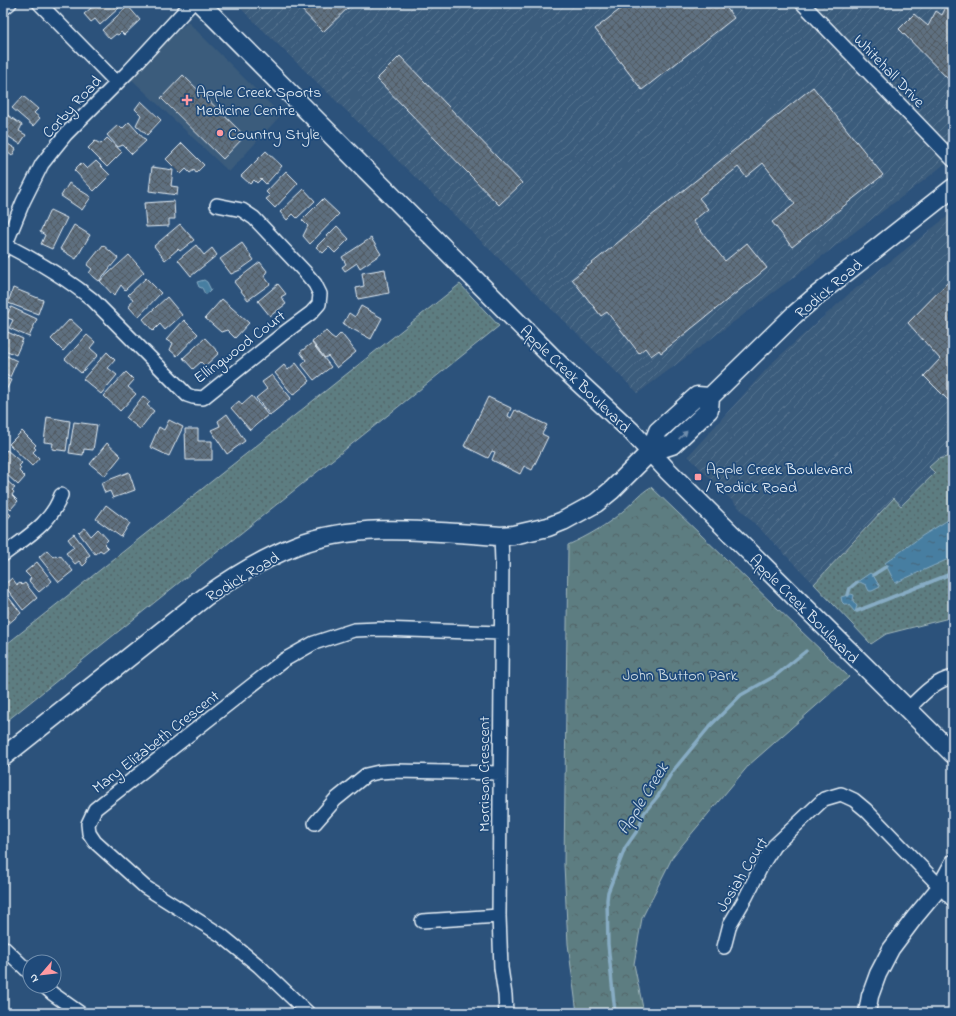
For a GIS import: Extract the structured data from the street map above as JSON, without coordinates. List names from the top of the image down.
{
  "streets": {
    "main road": ["Rodick Road", "Apple Creek Boulevard"],
    "street": [
      "Whitehall Drive",
      "Corby Road",
      "Ellingwood Court",
      "Mary Elizabeth Crescent",
      "Morrison Crescent",
      "Josiah Court"
    ]
  },
  "crossings": [
    ["Corby Road", "Ellingwood Court"],
    ["Rodick Road", "Apple Creek Boulevard"],
    ["Rodick Road", "Morrison Crescent"],
    ["Mary Elizabeth Crescent", "Morrison Crescent"]
  ],
  "water": ["Apple Creek"],
  "parks": ["John Button Park"],
  "places": {
    "health": ["Apple Creek Sports Medicine Centre"],
    "other": ["Country Style"],
    "transit": ["Apple Creek Boulevard / Rodick Road"]
  },
  "north": "bottom left"
}
